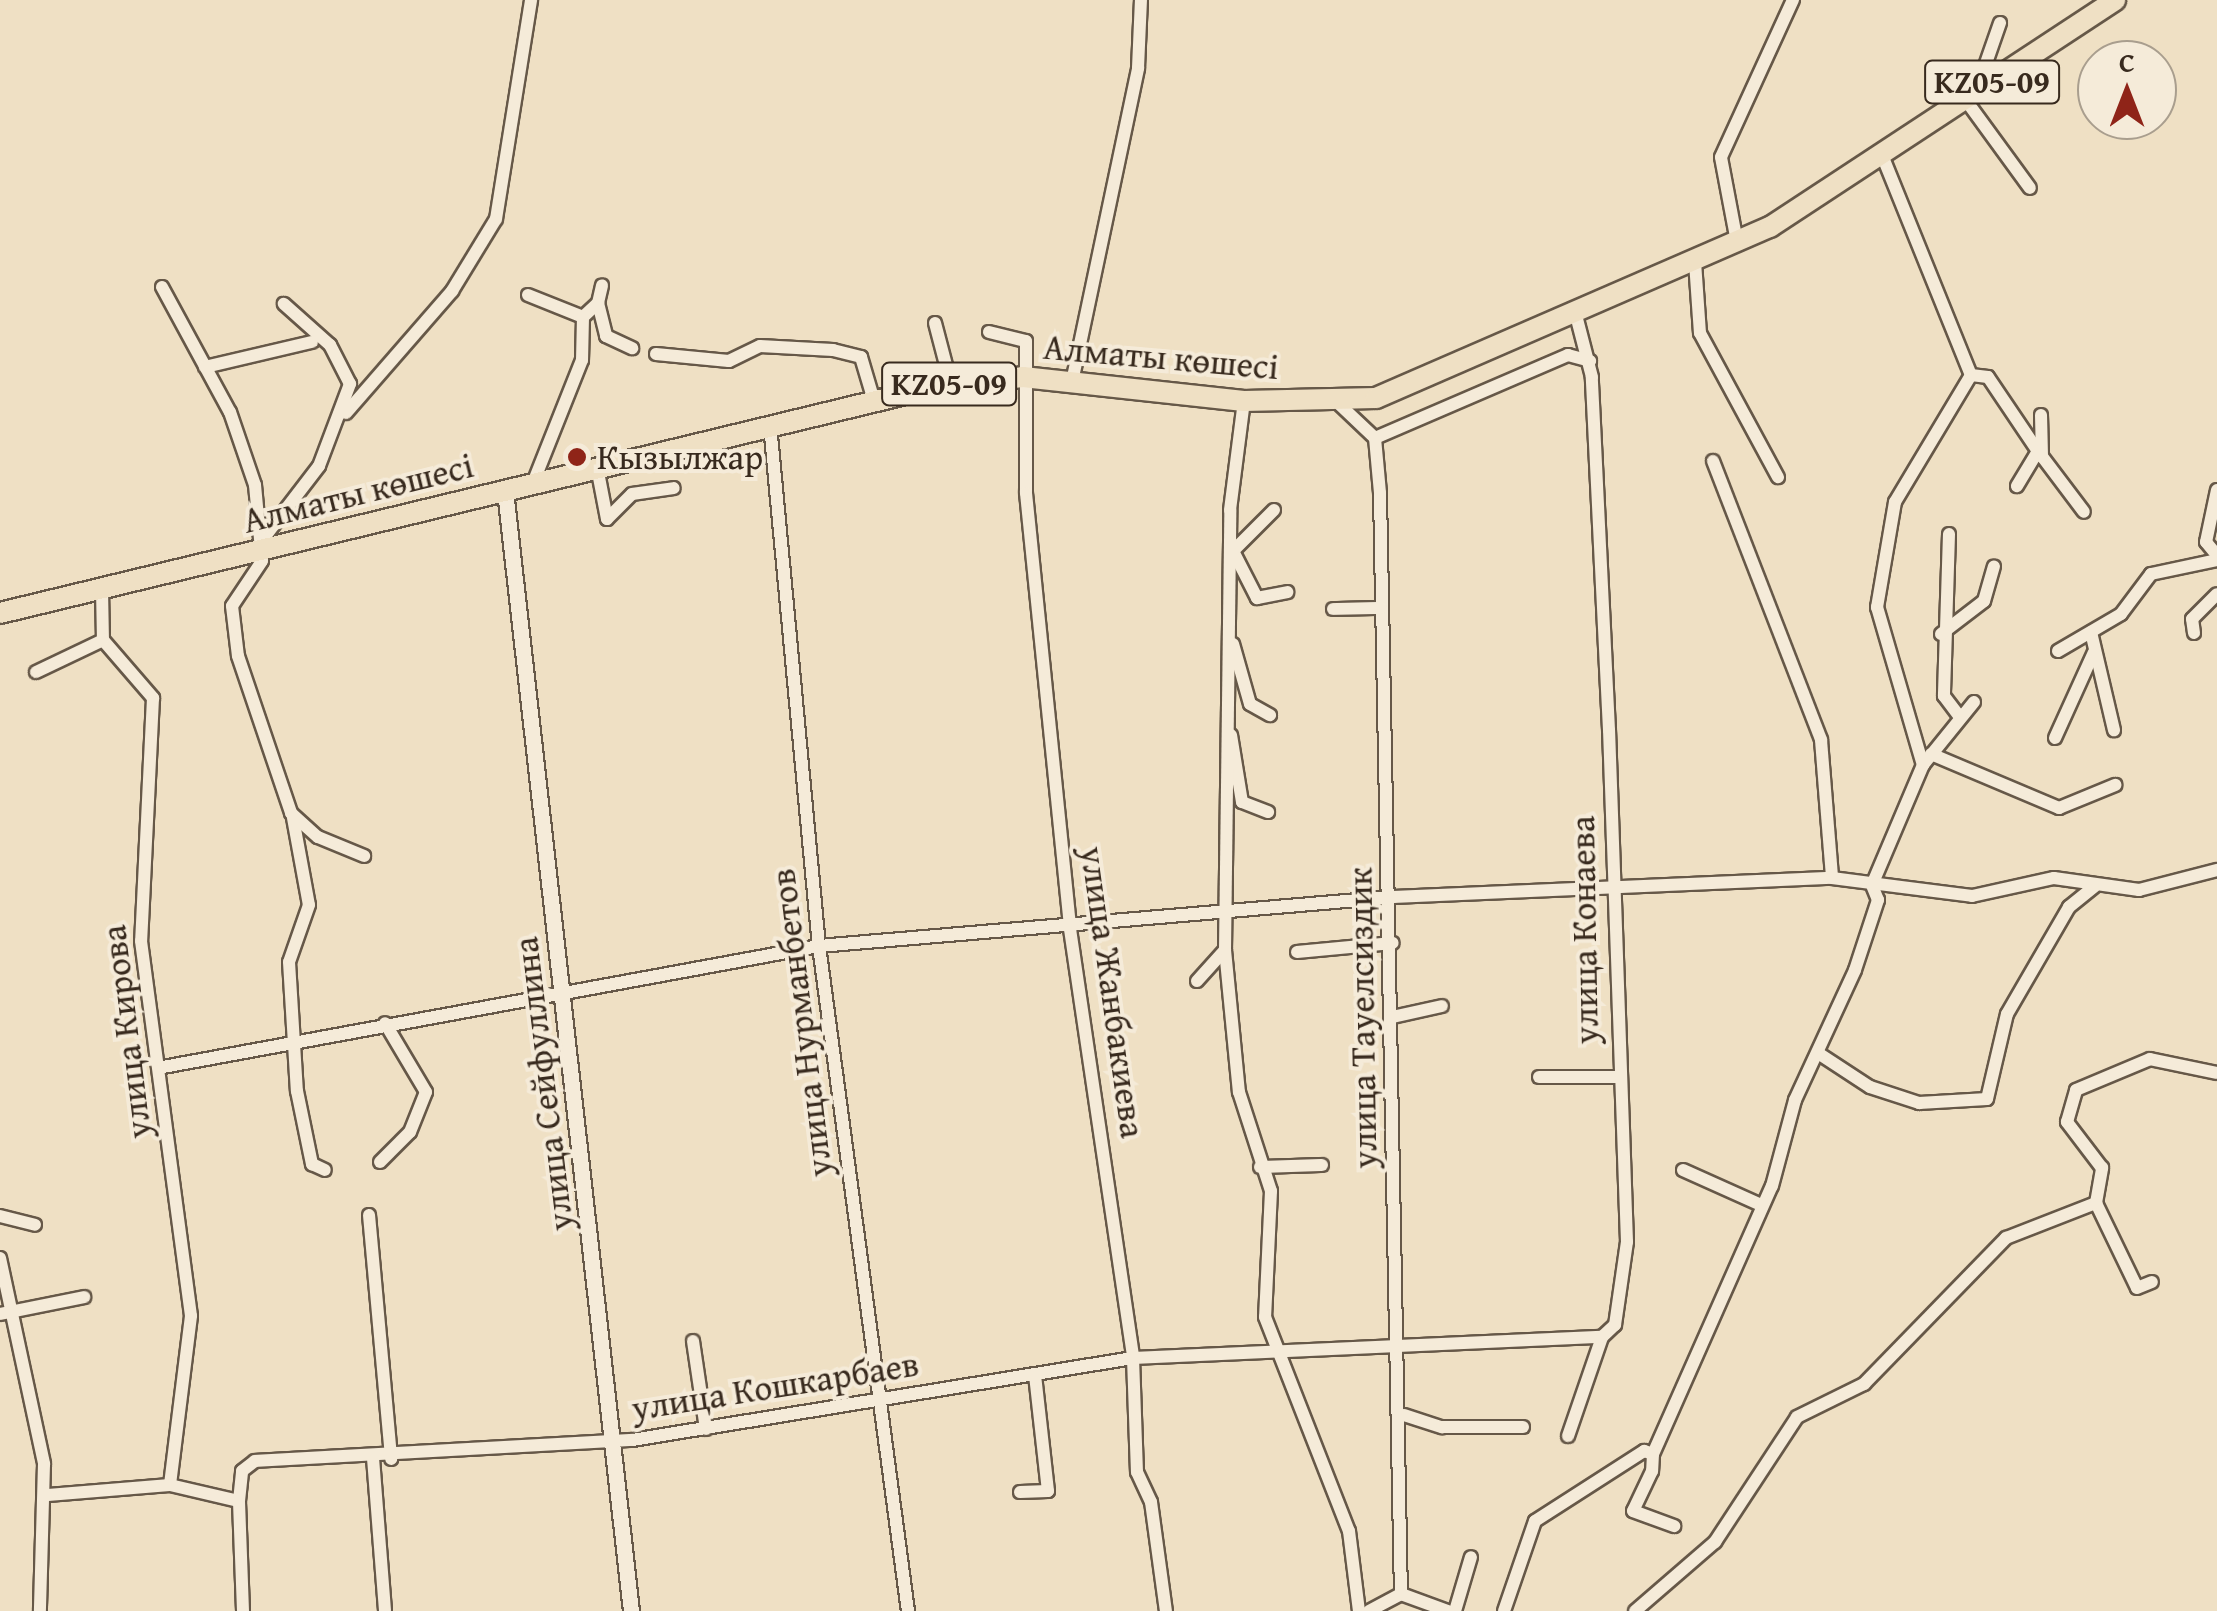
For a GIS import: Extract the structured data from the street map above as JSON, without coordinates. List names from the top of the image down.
{
  "streets": {
    "main road": ["KZ05-09", "Алматы көшесі"],
    "street": [
      "улица Конаева",
      "улица Жанбакиева",
      "улица Тауелсиздик",
      "улица Нурманбетов",
      "улица Кирова",
      "улица Сейфуллина",
      "улица Кошкарбаев"
    ]
  },
  "crossings": [
    ["KZ05-09", "Алматы көшесі"],
    ["Алматы көшесі", "улица Конаева"],
    ["Алматы көшесі", "улица Жанбакиева"],
    ["Алматы көшесі", "улица Нурманбетов"],
    ["Алматы көшесі", "улица Сейфуллина"],
    ["улица Жанбакиева", "улица Кошкарбаев"],
    ["улица Тауелсиздик", "улица Кошкарбаев"],
    ["улица Нурманбетов", "улица Кошкарбаев"],
    ["улица Сейфуллина", "улица Кошкарбаев"]
  ],
  "places": ["Кызылжар"],
  "north": "top"
}
